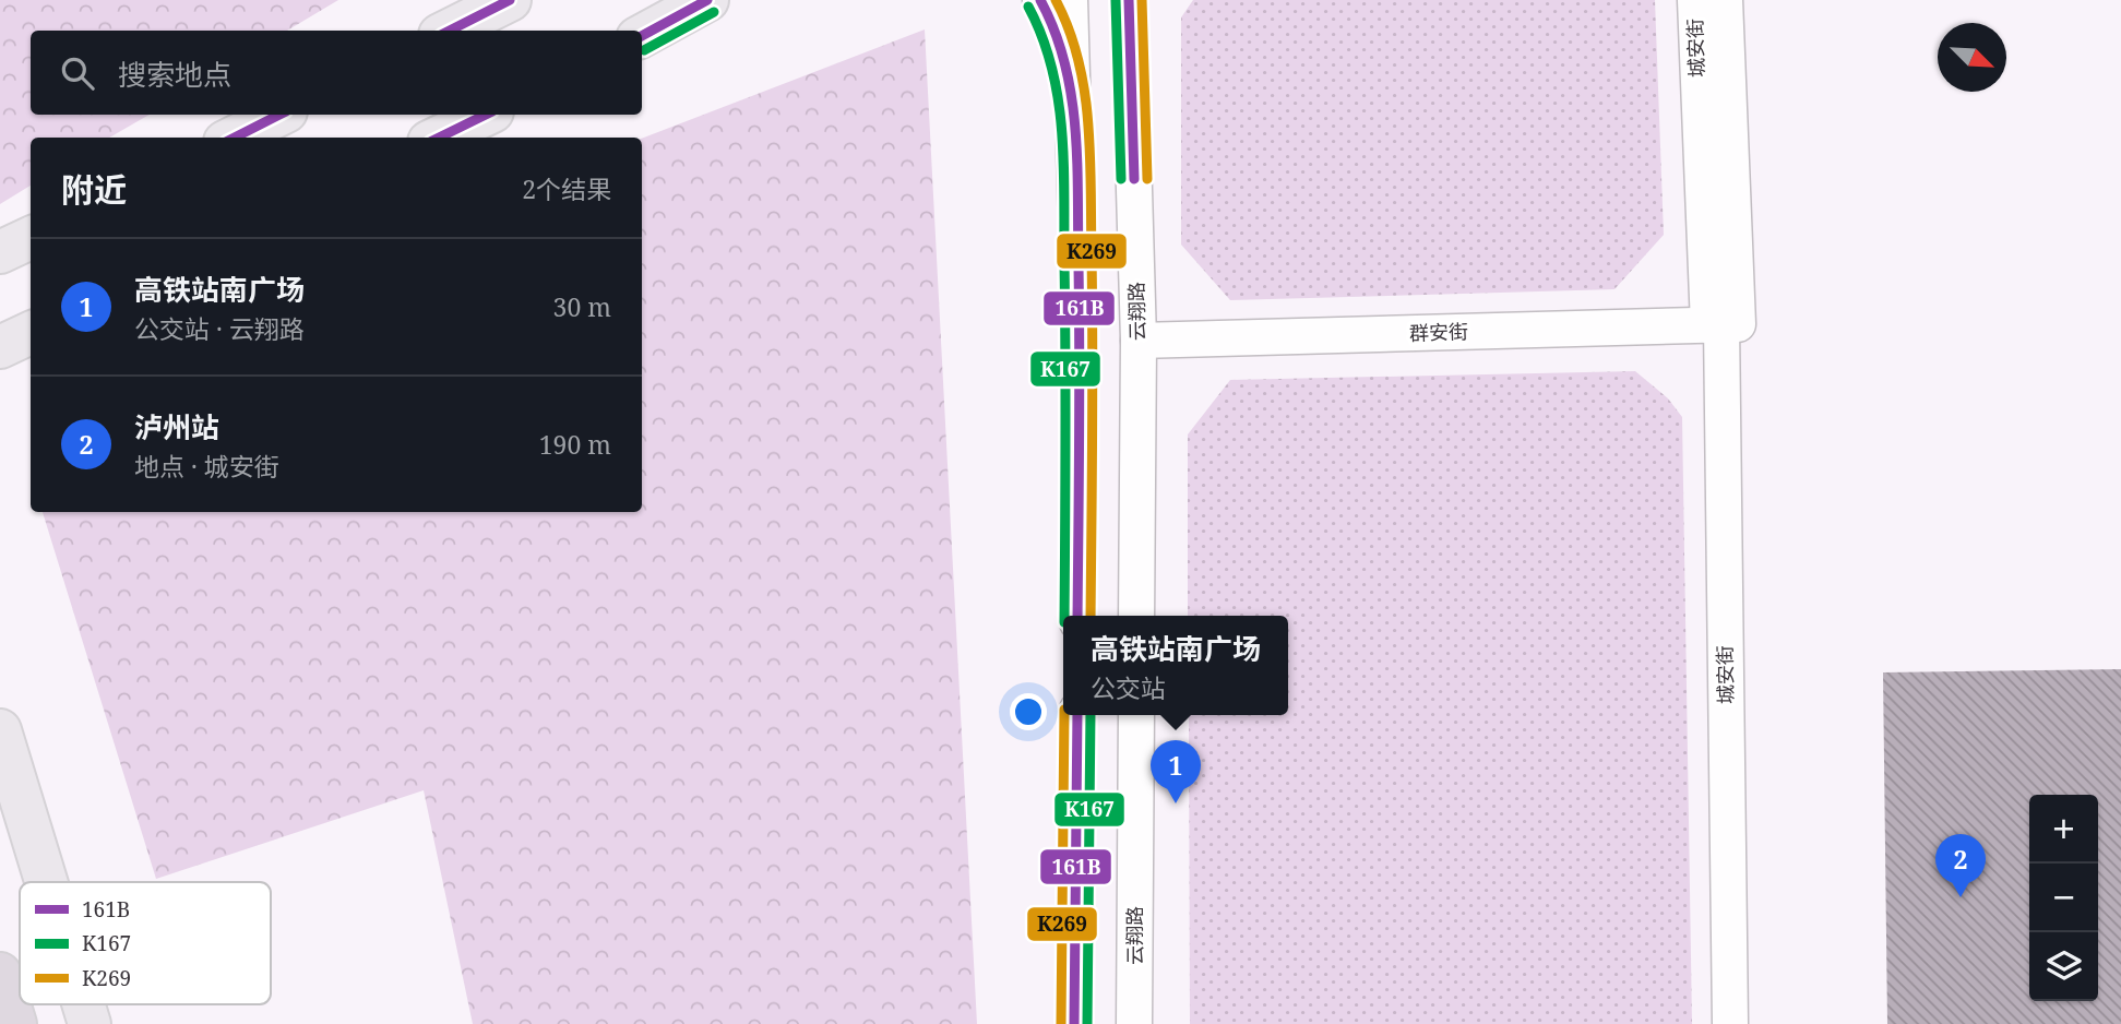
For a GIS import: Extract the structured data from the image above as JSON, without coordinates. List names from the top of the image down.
{
  "streets": {
    "street": ["城安街", "云翔路", "群安街"]
  },
  "crossings": [
    ["城安街", "群安街"],
    ["云翔路", "群安街"]
  ],
  "lines": ["transit line 161B", "transit line K167", "transit line K269"],
  "legend": ["161B", "K167", "K269"],
  "north": "bottom right",
  "page": {
    "search": "搜索地点",
    "heading": ["附近", "2个结果"],
    "list": [
      {
        "mark": "1",
        "name": "高铁站南广场",
        "note": "公交站 · 云翔路",
        "value": "30 m"
      },
      {
        "mark": "2",
        "name": "泸州站",
        "note": "地点 · 城安街",
        "value": "190 m"
      }
    ],
    "popup": ["高铁站南广场", "公交站"],
    "pins": ["1", "2"],
    "map_buttons": ["+", "−"]
  }
}
